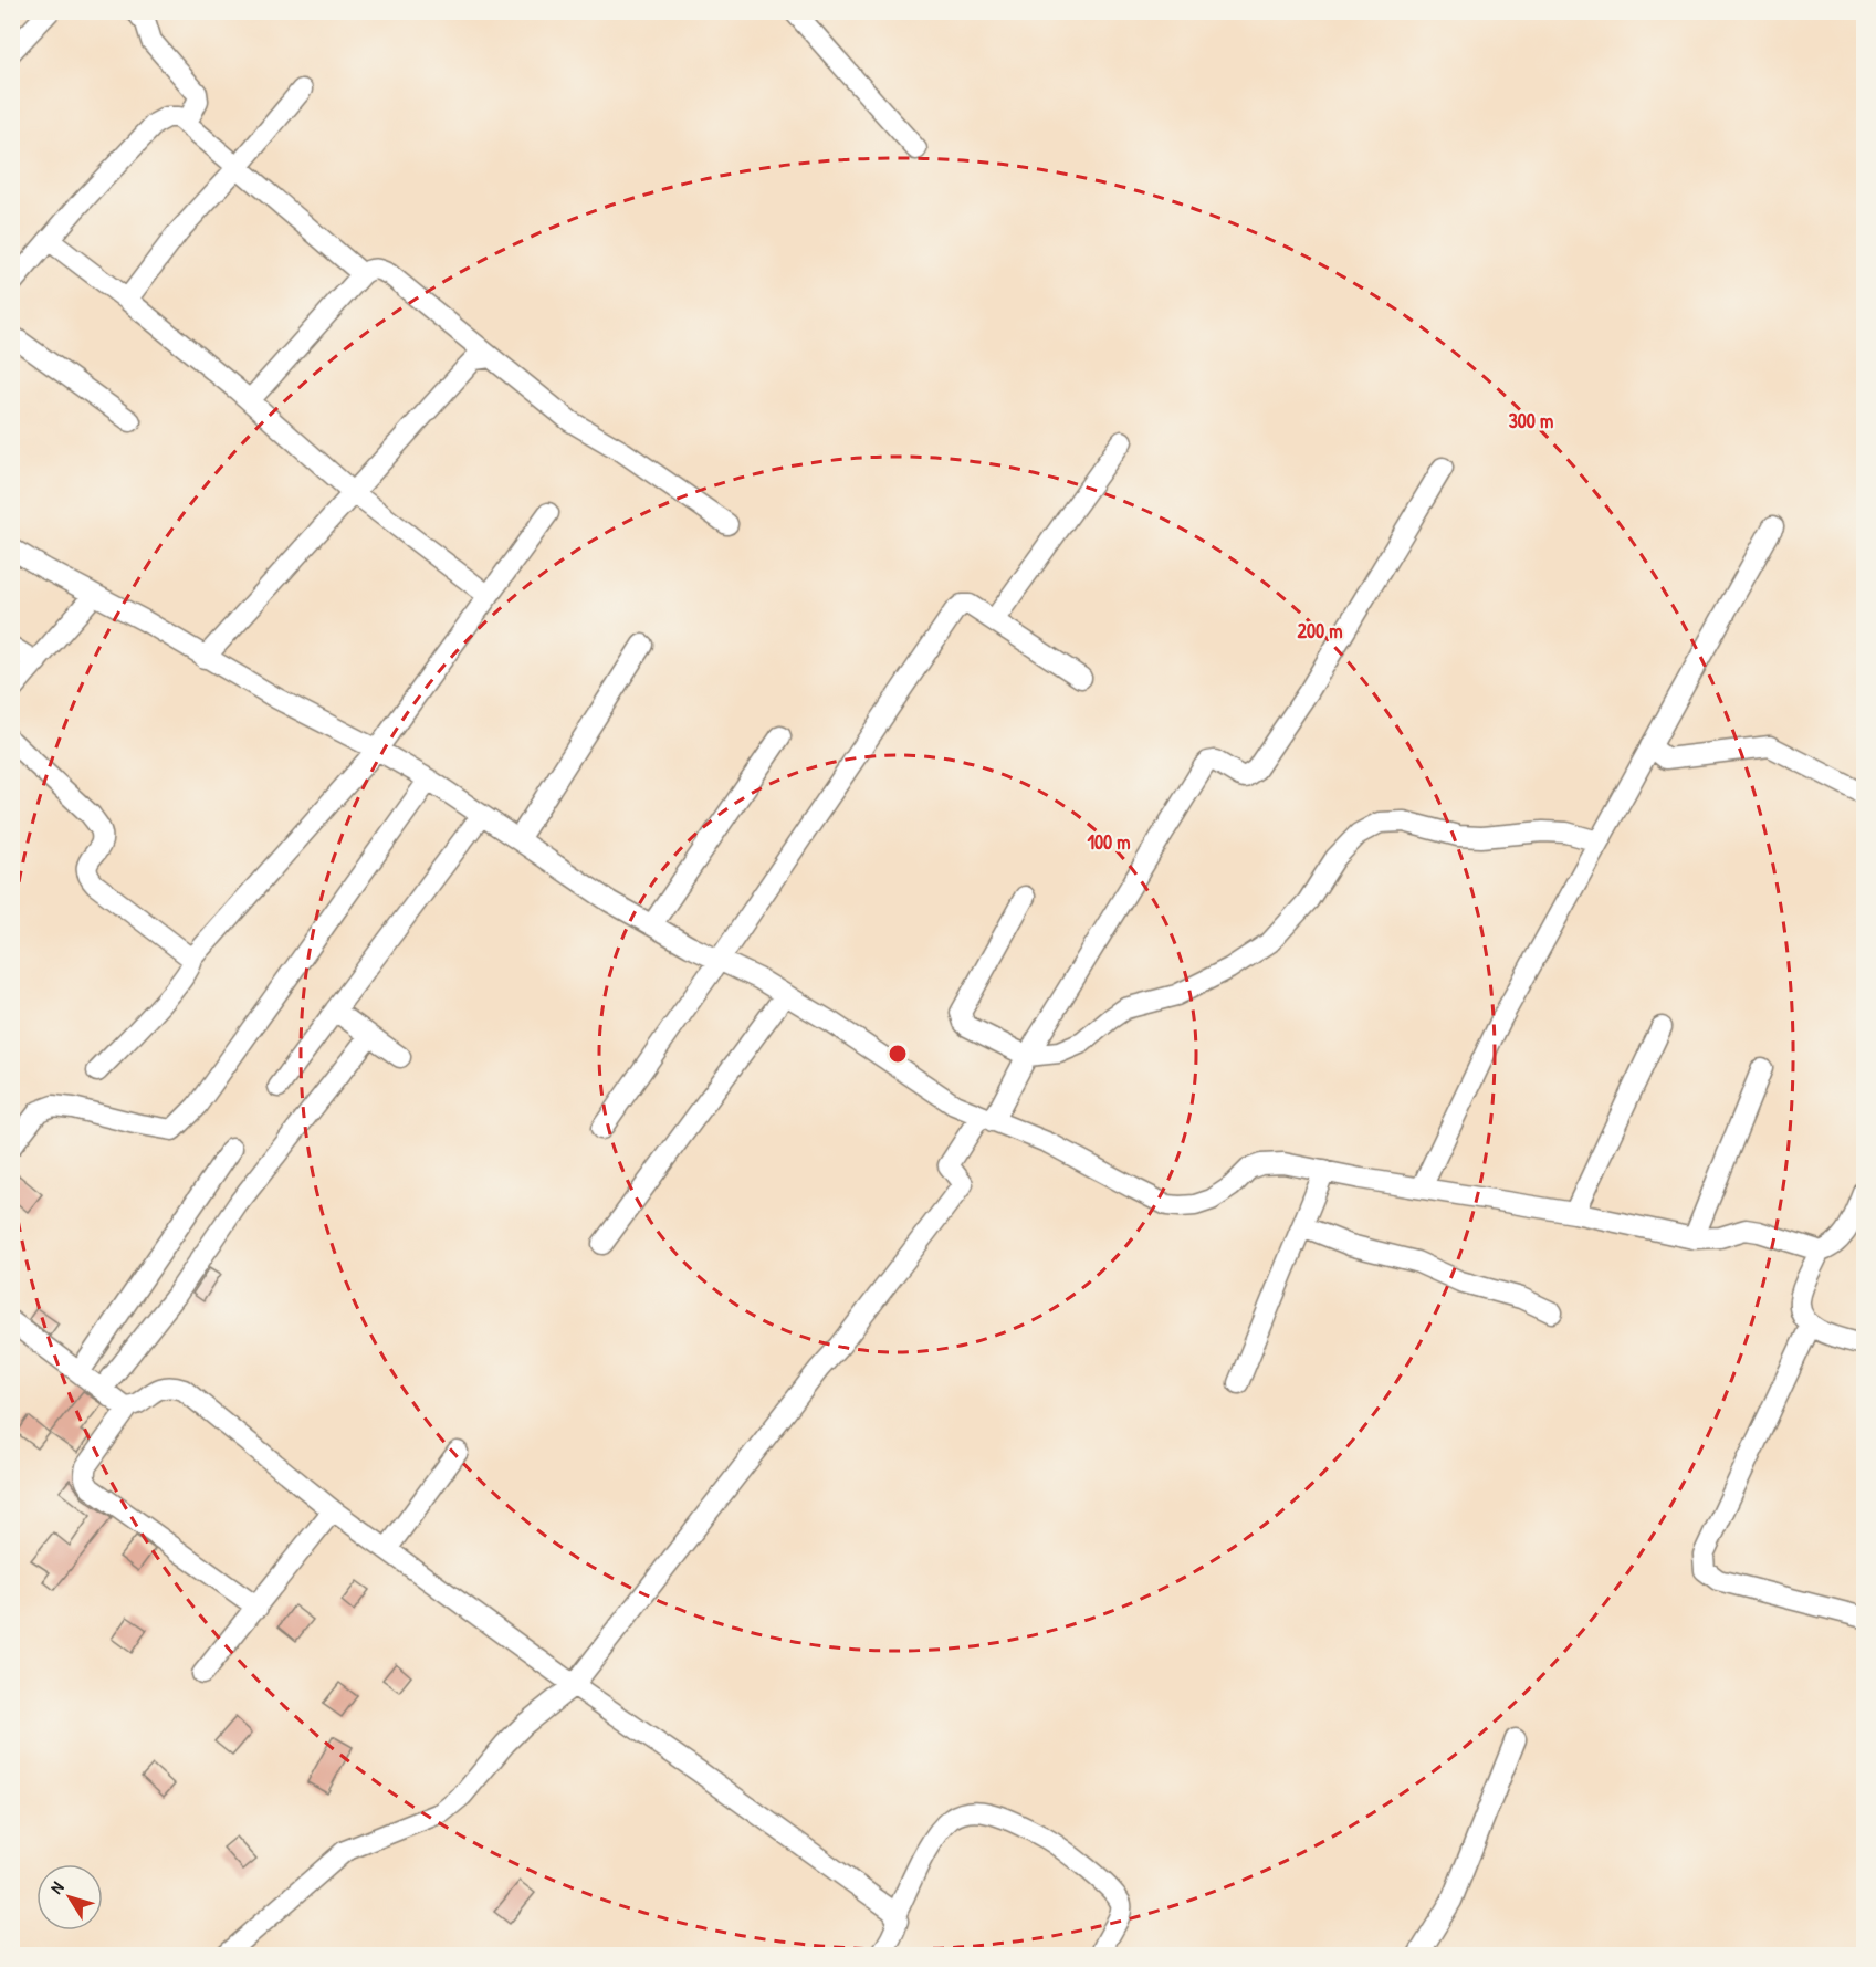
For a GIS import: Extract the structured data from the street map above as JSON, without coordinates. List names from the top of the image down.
{
  "north": "top left",
  "rings": ["300 m", "200 m", "100 m"]
}
